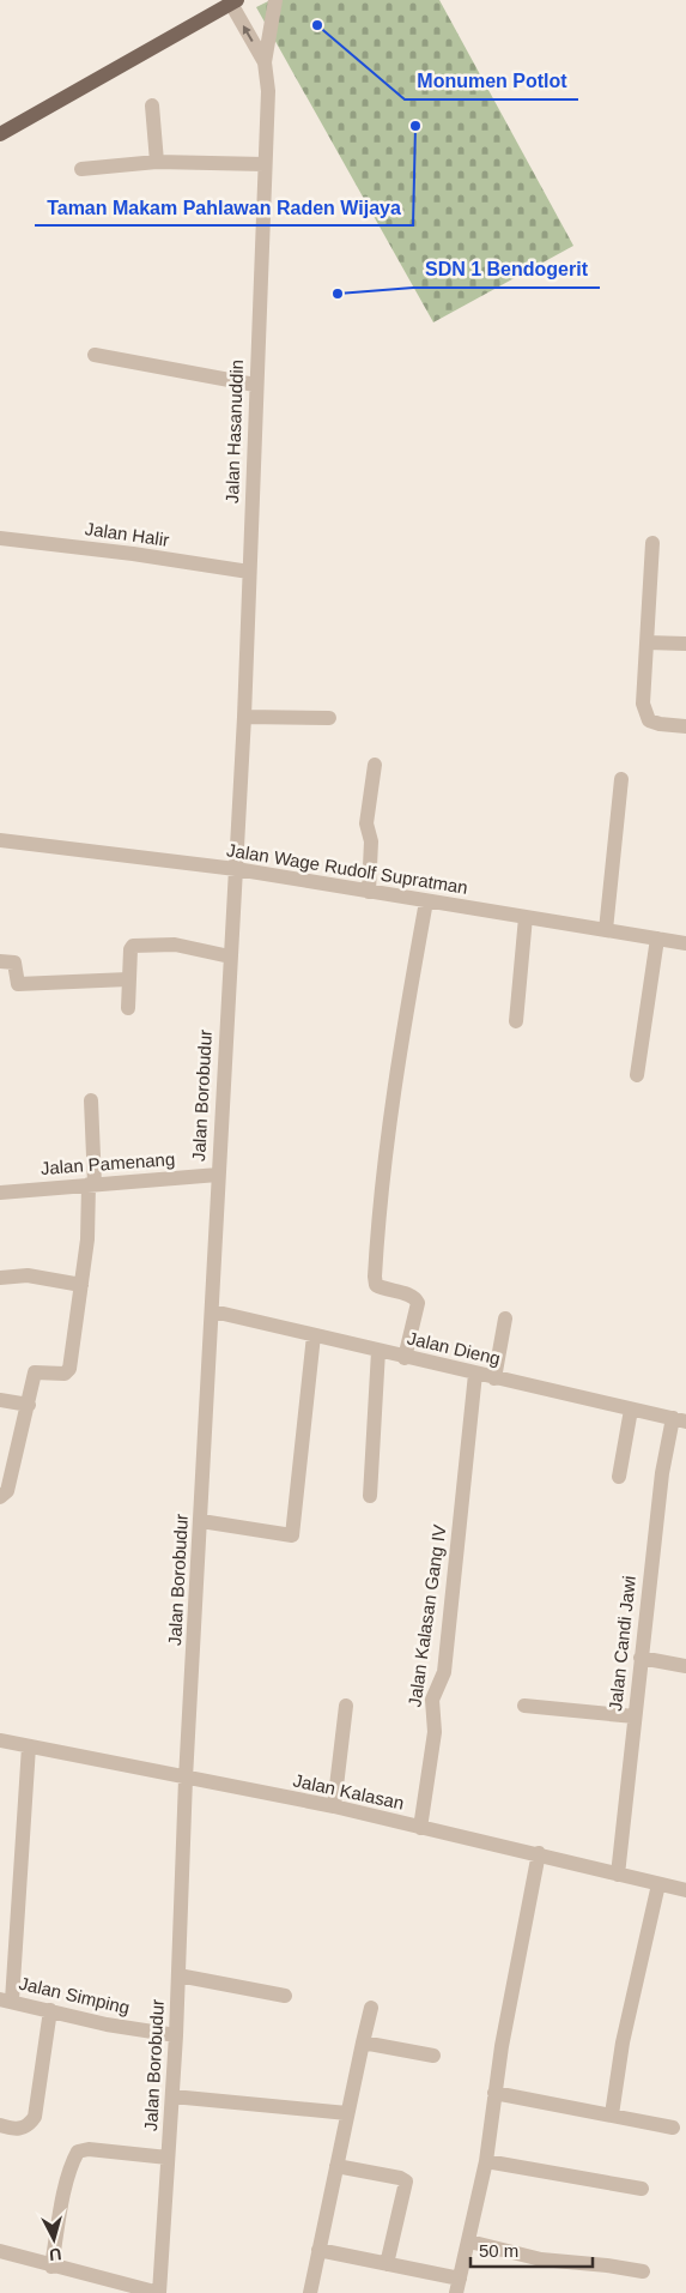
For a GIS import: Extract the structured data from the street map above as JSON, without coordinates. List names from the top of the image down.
{
  "streets": {
    "street": [
      "Jalan Hasanuddin",
      "Jalan Halir",
      "Jalan Wage Rudolf Supratman",
      "Jalan Borobudur",
      "Jalan Pamenang",
      "Jalan Dieng",
      "Jalan Kalasan Gang IV",
      "Jalan Candi Jawi",
      "Jalan Kalasan",
      "Jalan Simping"
    ]
  },
  "crossings": [
    ["Jalan Hasanuddin", "Jalan Halir"],
    ["Jalan Hasanuddin", "Jalan Wage Rudolf Supratman"],
    ["Jalan Hasanuddin", "Jalan Borobudur"],
    ["Jalan Wage Rudolf Supratman", "Jalan Borobudur"],
    ["Jalan Borobudur", "Jalan Pamenang"],
    ["Jalan Borobudur", "Jalan Dieng"],
    ["Jalan Borobudur", "Jalan Kalasan"],
    ["Jalan Borobudur", "Jalan Simping"],
    ["Jalan Dieng", "Jalan Kalasan Gang IV"],
    ["Jalan Dieng", "Jalan Candi Jawi"],
    ["Jalan Kalasan Gang IV", "Jalan Kalasan"],
    ["Jalan Candi Jawi", "Jalan Kalasan"]
  ],
  "places": ["Monumen Potlot", "Taman Makam Pahlawan Raden Wijaya", "SDN 1 Bendogerit"],
  "scale_bar": "50 m",
  "north": "bottom"
}
